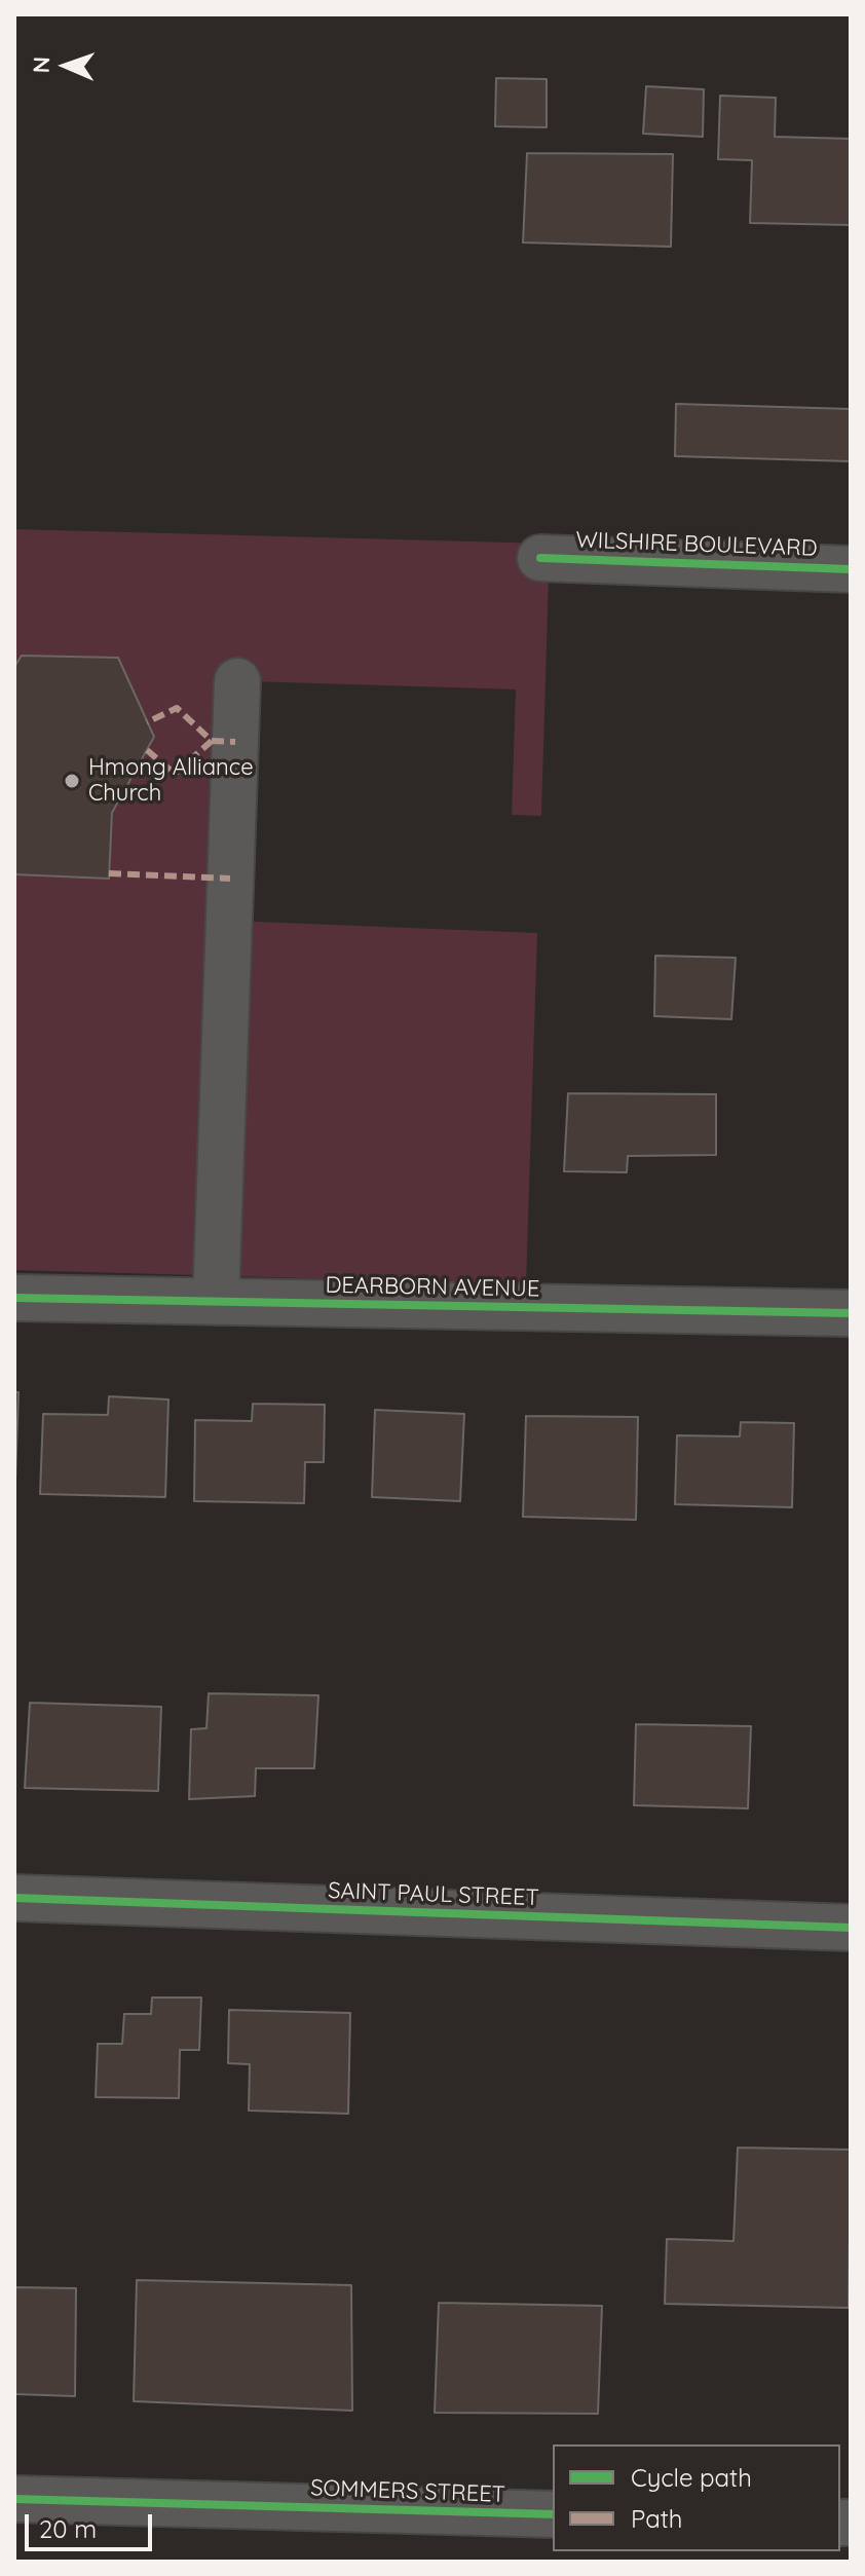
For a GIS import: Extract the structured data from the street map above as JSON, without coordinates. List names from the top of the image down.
{
  "streets": {
    "street": [
      "WILSHIRE BOULEVARD",
      "DEARBORN AVENUE",
      "SAINT PAUL STREET",
      "SOMMERS STREET"
    ]
  },
  "places": ["Hmong Alliance Church"],
  "legend": ["Cycle path", "Path"],
  "scale_bar": "20 m",
  "north": "left"
}
